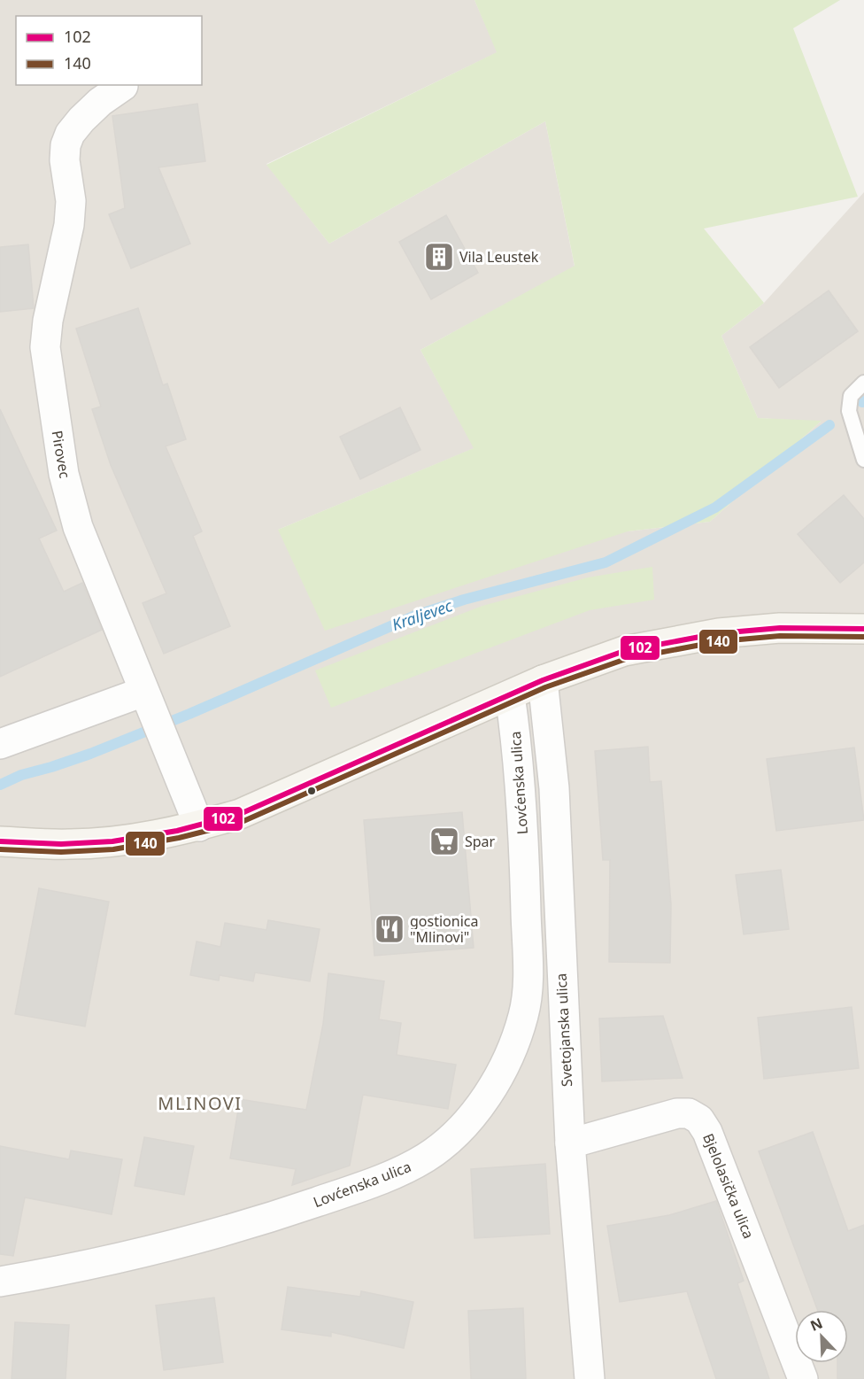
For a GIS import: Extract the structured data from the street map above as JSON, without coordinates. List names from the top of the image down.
{
  "streets": {
    "street": [
      "Pirovec",
      "Lovćenska ulica",
      "Svetojanska ulica",
      "Bjelolasička ulica"
    ]
  },
  "crossings": [
    ["Svetojanska ulica", "Bjelolasička ulica"]
  ],
  "districts": ["MLINOVI"],
  "water": ["Kraljevec"],
  "places": {
    "building": ["Vila Leustek"],
    "supermarket": ["Spar"],
    "restaurant": ["gostionica \"Mlinovi\""]
  },
  "lines": ["transit line 102", "transit line 140"],
  "legend": ["102", "140"],
  "north": "top left"
}
